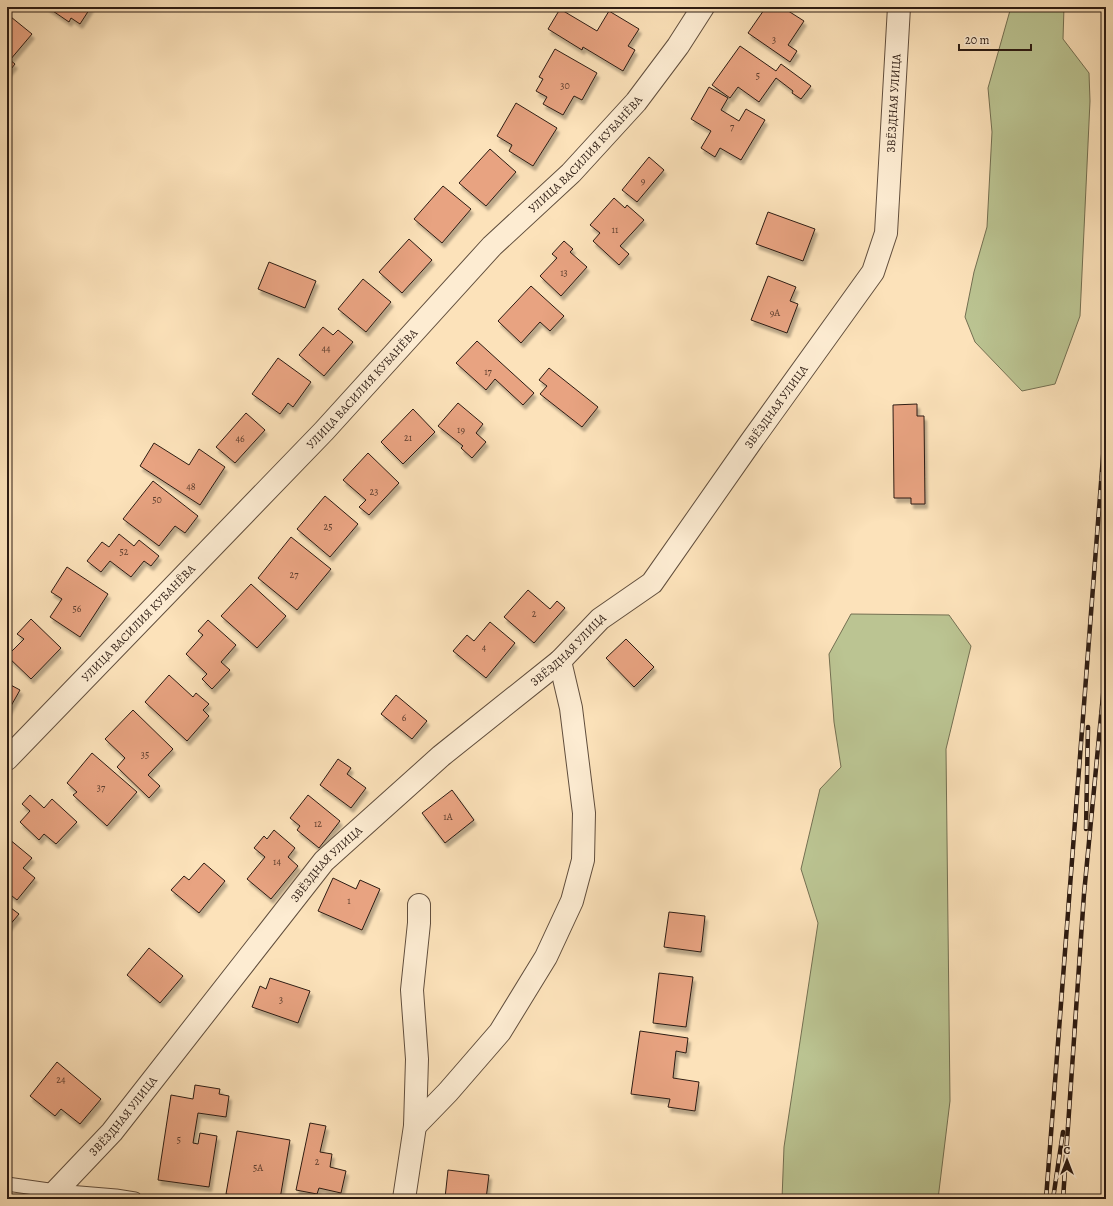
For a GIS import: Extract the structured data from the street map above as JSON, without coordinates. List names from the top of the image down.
{
  "streets": {
    "street": ["ЗВЁЗДНАЯ УЛИЦА", "УЛИЦА ВАСИЛИЯ КУБАНЁВА"]
  },
  "house_numbers": [
    "3",
    "5",
    "30",
    "7",
    "9",
    "11",
    "13",
    "9А",
    "44",
    "17",
    "19",
    "21",
    "46",
    "48",
    "23",
    "50",
    "25",
    "52",
    "27",
    "56",
    "2",
    "4",
    "6",
    "35",
    "37",
    "1А",
    "12",
    "14",
    "1",
    "3",
    "24",
    "5",
    "2",
    "5А"
  ],
  "scale_bar": "20 m",
  "north": "top"
}
